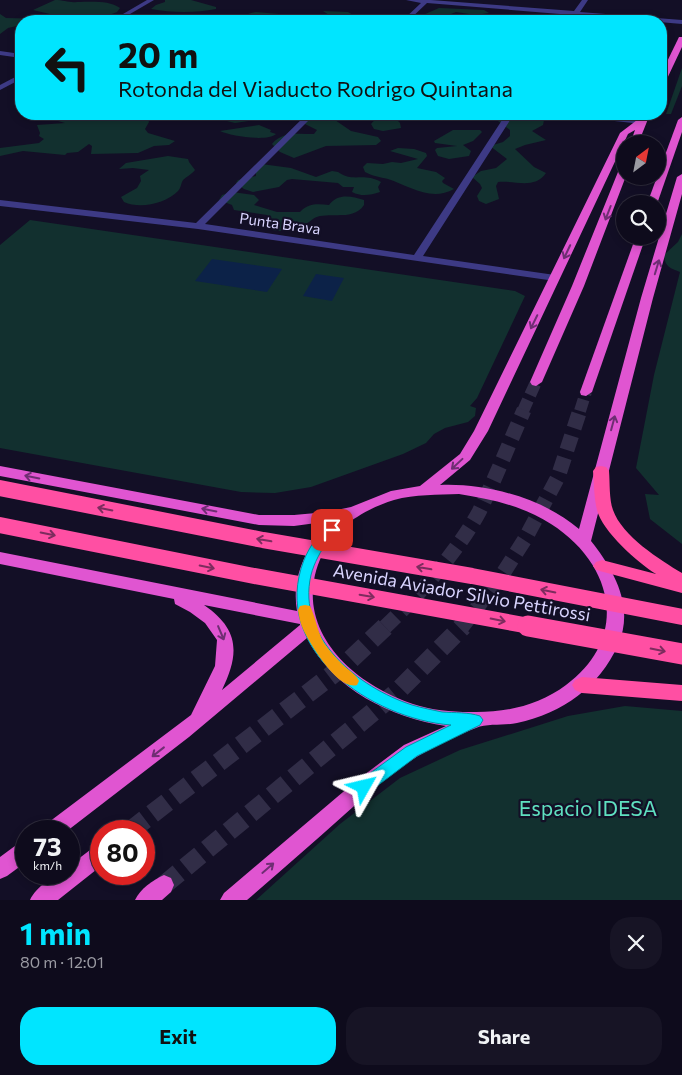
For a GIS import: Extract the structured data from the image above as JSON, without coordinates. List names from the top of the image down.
{
  "streets": {
    "highway": ["Avenida Aviador Silvio Pettirossi"],
    "street": ["Punta Brava"]
  },
  "parks": ["Espacio IDESA"],
  "north": "top right",
  "page": {
    "turn": ["20 m", "Rotonda del Viaducto Rodrigo Quintana"],
    "speed": "73 km/h",
    "limit": "80",
    "heading": ["1 min", "80 m · 12:01"],
    "buttons": ["Exit", "Share"]
  }
}
